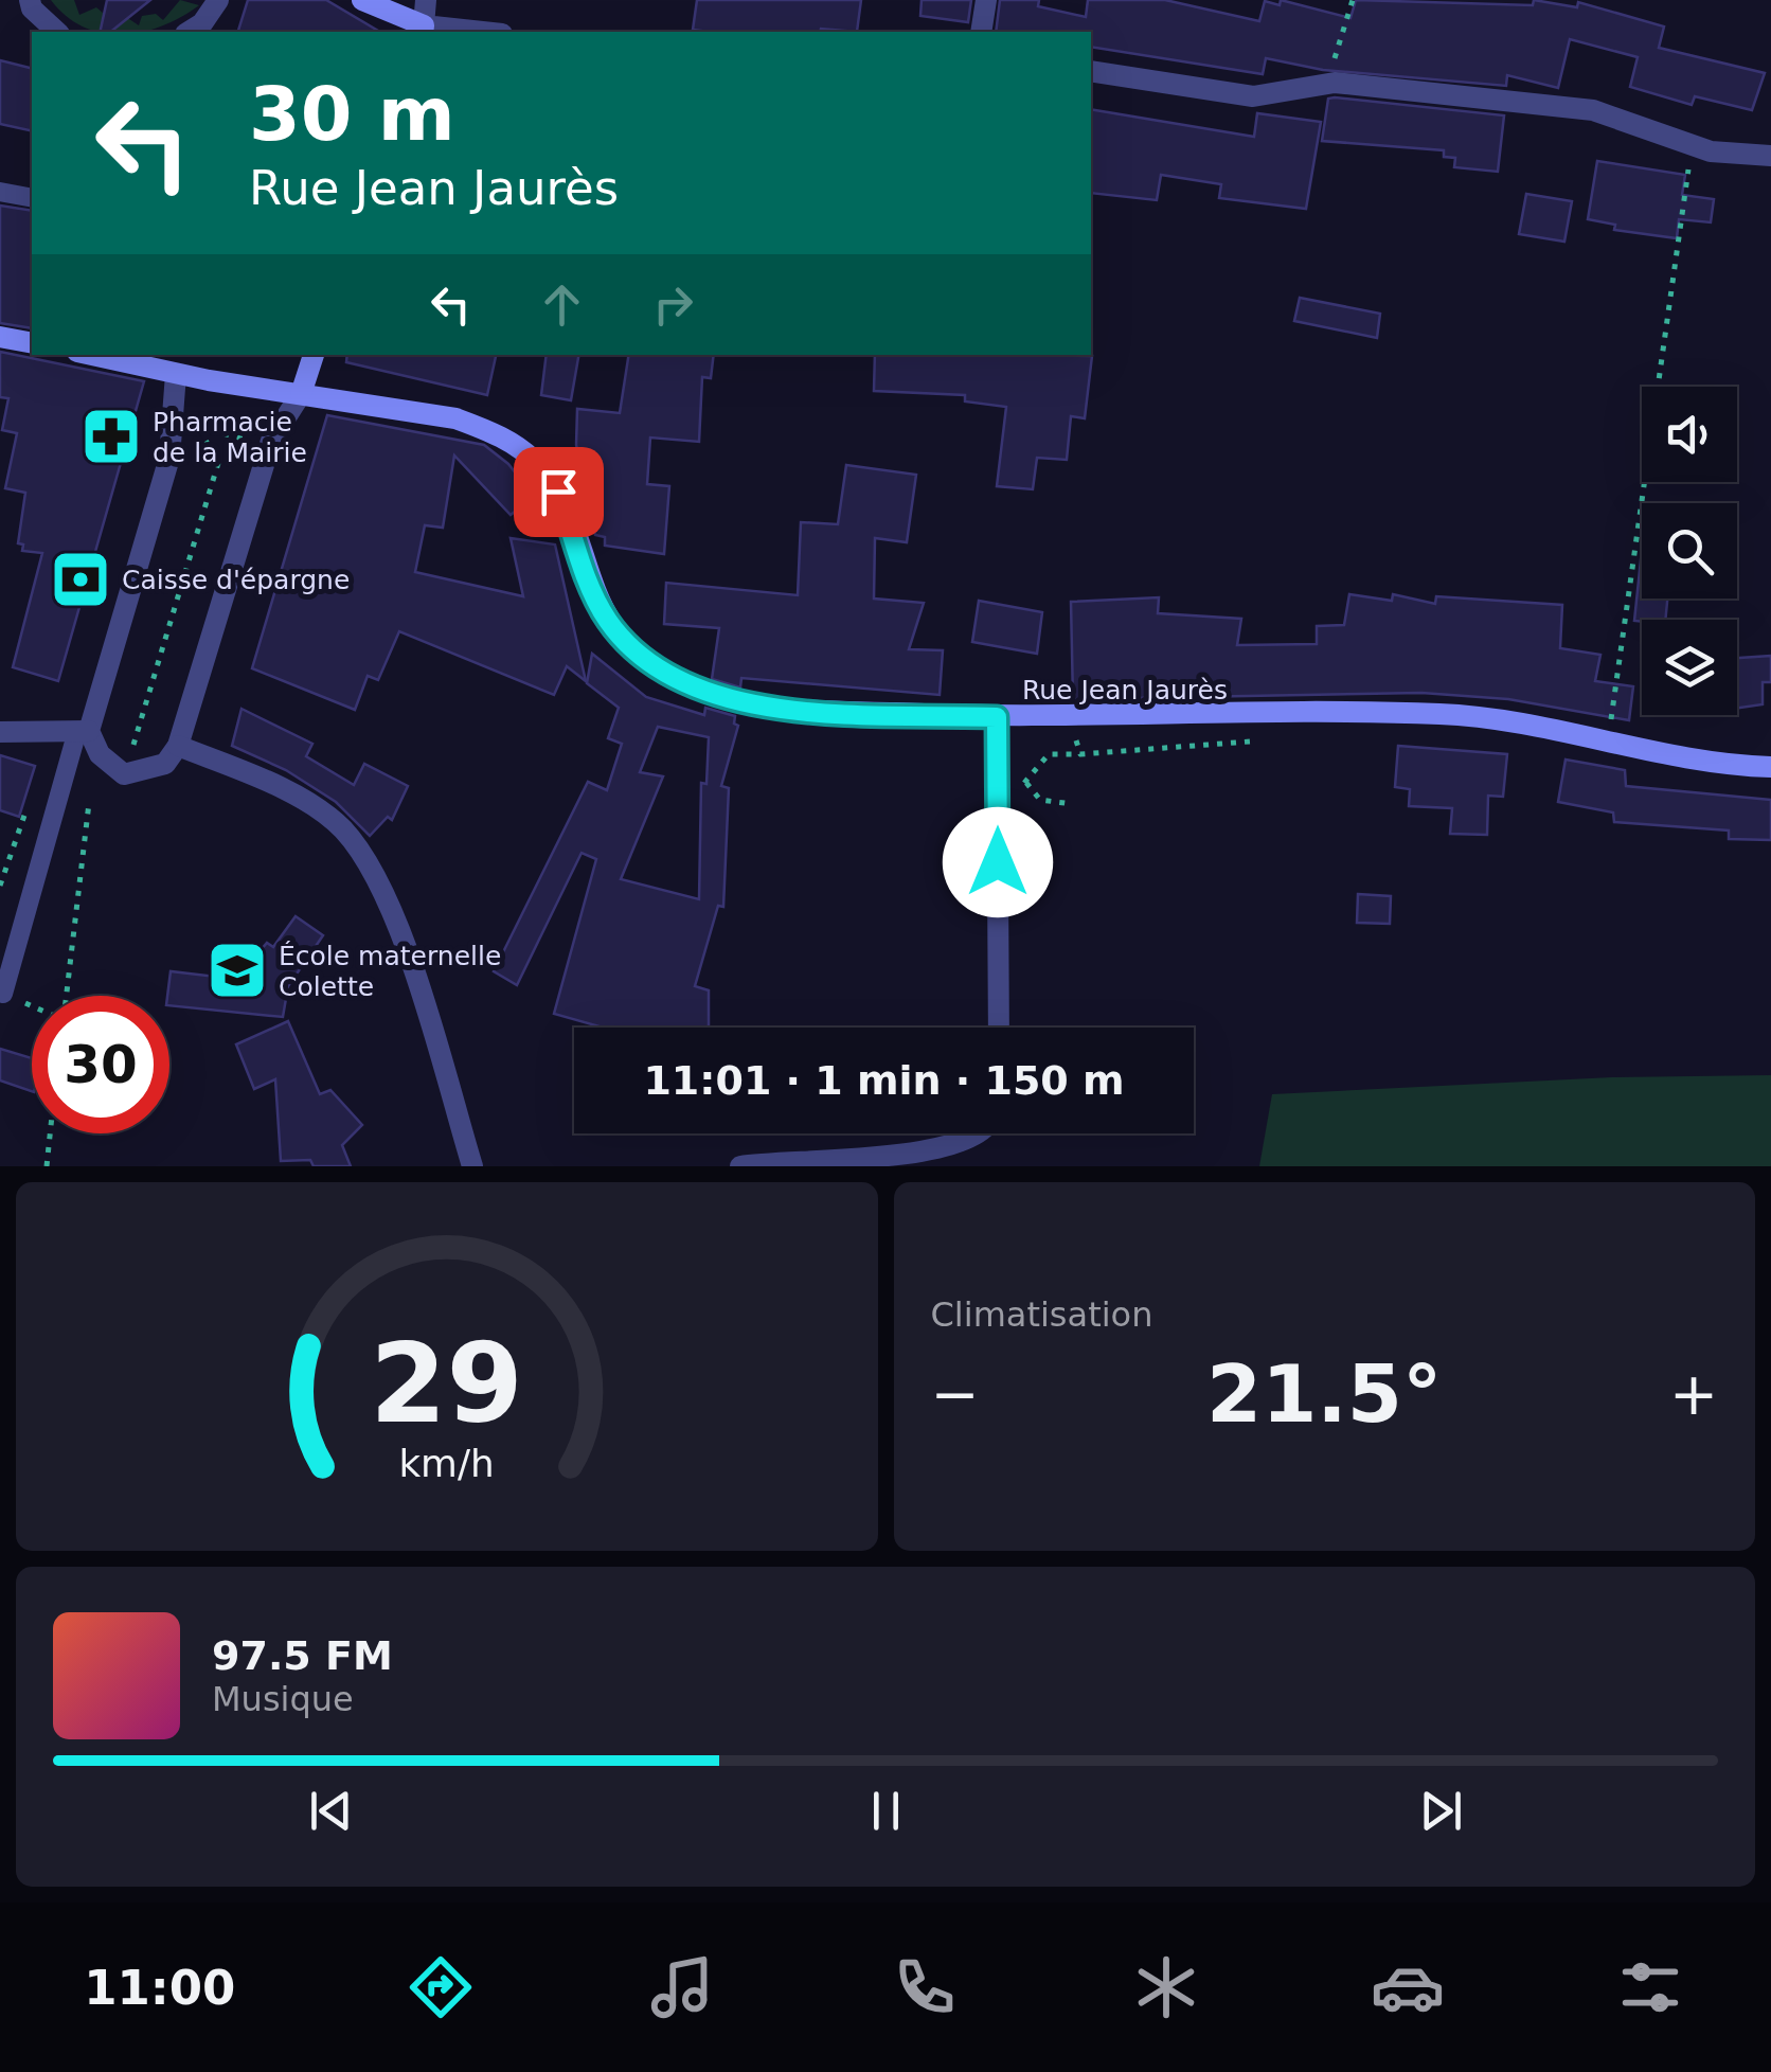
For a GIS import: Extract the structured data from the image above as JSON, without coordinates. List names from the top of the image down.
{
  "streets": {
    "street": ["Rue Jean Jaurès"]
  },
  "places": {
    "pharmacy": ["Pharmacie de la Mairie"],
    "bank": ["Caisse d'épargne"],
    "school or university": ["École maternelle Colette"]
  },
  "page": {
    "turn": ["30 m", "Rue Jean Jaurès"],
    "limit": "30",
    "trip": "11:01 · 1 min · 150 m",
    "tile": "Climatisation",
    "heat": ["−", "21.5°", "+"],
    "song": ["97.5 FM", "Musique"],
    "tabs": "11:00",
    "gauge": ["29", "km/h"]
  }
}
